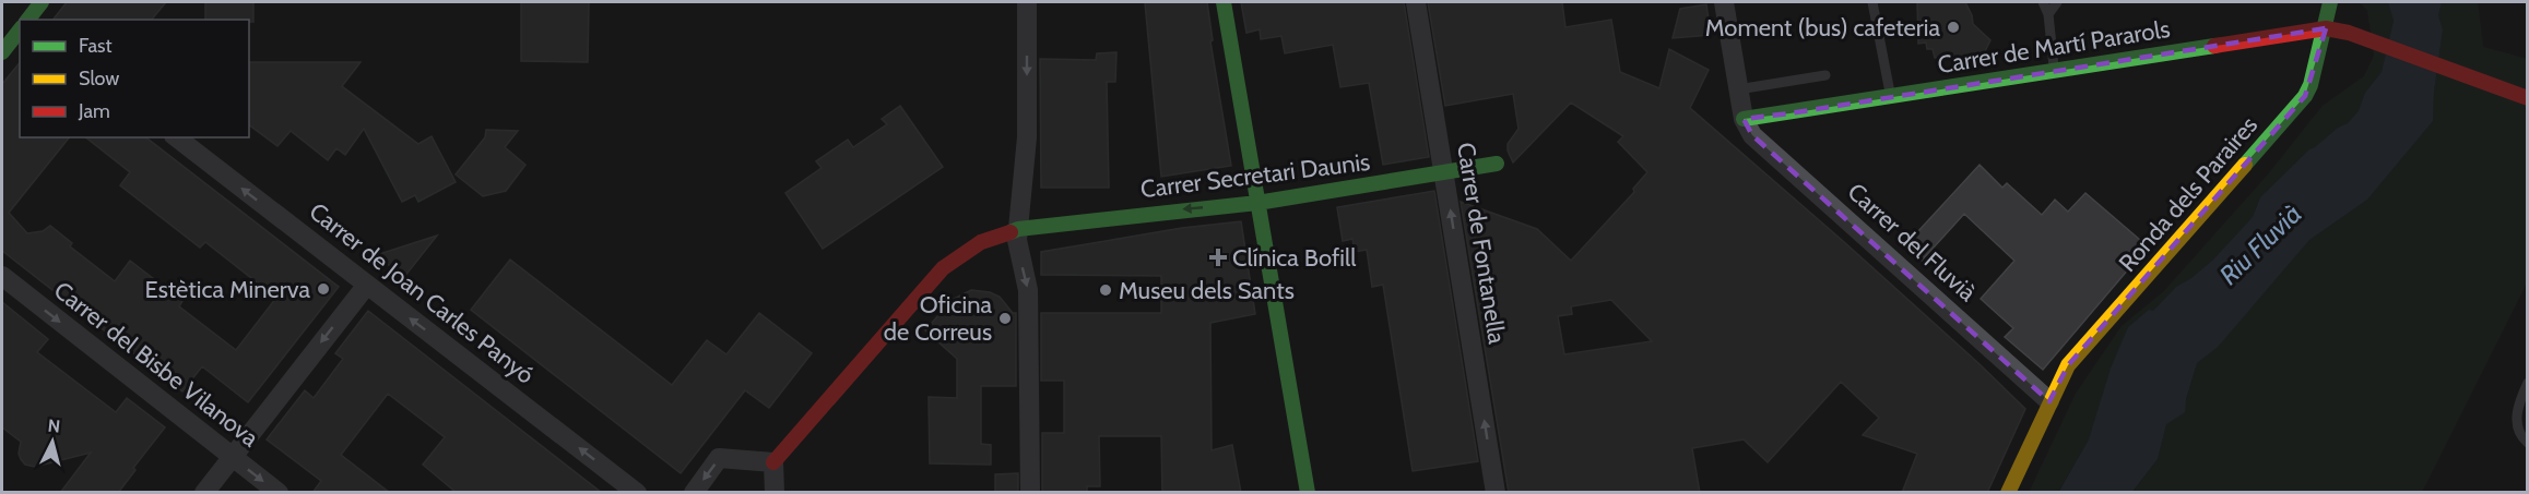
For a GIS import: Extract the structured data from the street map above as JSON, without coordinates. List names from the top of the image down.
{
  "streets": {
    "street": [
      "Carrer de Martí Pararols",
      "Carrer Secretari Daunis",
      "Ronda dels Paraires",
      "Carrer del Fluvià",
      "Carrer de Fontanella",
      "Carrer de Joan Carles Panyó",
      "Carrer del Bisbe Vilanova"
    ]
  },
  "crossings": [
    ["Carrer de Martí Pararols", "Ronda dels Paraires"],
    ["Carrer de Martí Pararols", "Carrer del Fluvià"],
    ["Carrer Secretari Daunis", "Carrer de Fontanella"],
    ["Ronda dels Paraires", "Carrer del Fluvià"]
  ],
  "one_way": ["Carrer de Fontanella", "Carrer de Joan Carles Panyó", "Carrer del Bisbe Vilanova"],
  "water": ["Riu Fluvià"],
  "places": {
    "other": [
      "Moment (bus) cafeteria",
      "Estètica Minerva",
      "Museu dels Sants",
      "Oficina de Correus"
    ],
    "health": ["Clínica Bofill"]
  },
  "legend": ["Fast", "Slow", "Jam"],
  "north": "top"
}
